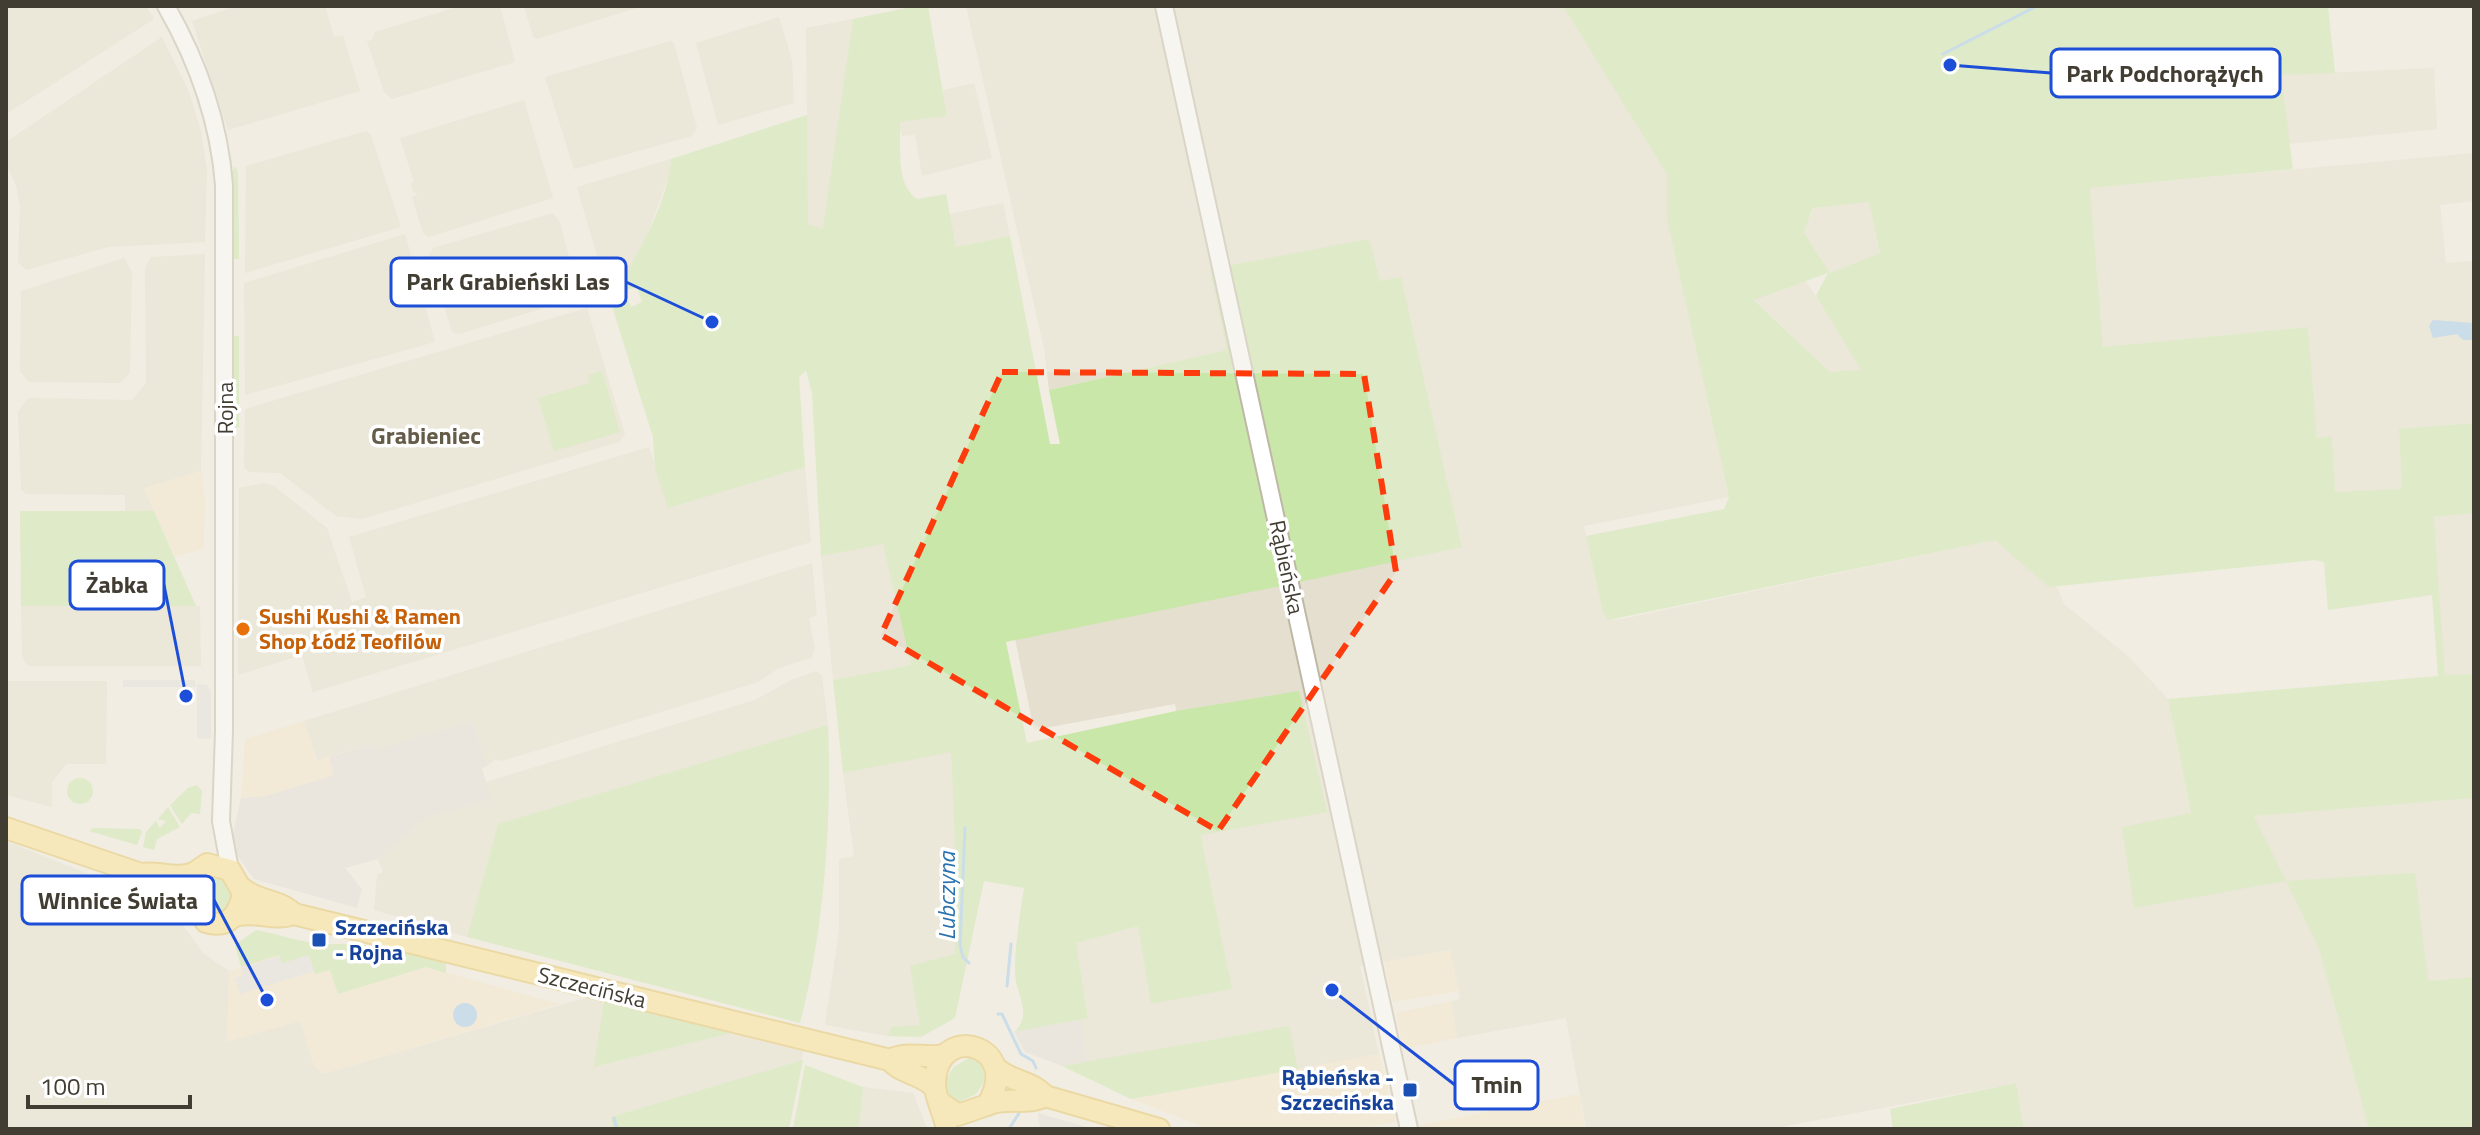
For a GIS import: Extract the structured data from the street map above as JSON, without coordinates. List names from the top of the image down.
{
  "streets": {
    "main road": ["Szczecińska"],
    "street": ["Rojna", "Rąbieńska"]
  },
  "crossings": [
    ["Rojna", "Szczecińska"]
  ],
  "districts": ["Grabieniec"],
  "water": ["Lubczyna"],
  "places": {
    "other": [
      "Park Podchorążych",
      "Park Grabieński Las",
      "Sushi Kushi & Ramen Shop Łódź Teofilów",
      "Żabka",
      "Tmin",
      "Winnice Świata"
    ],
    "transit": ["Szczecińska - Rojna", "Rąbieńska - Szczecińska"]
  },
  "scale_bar": "100 m"
}
